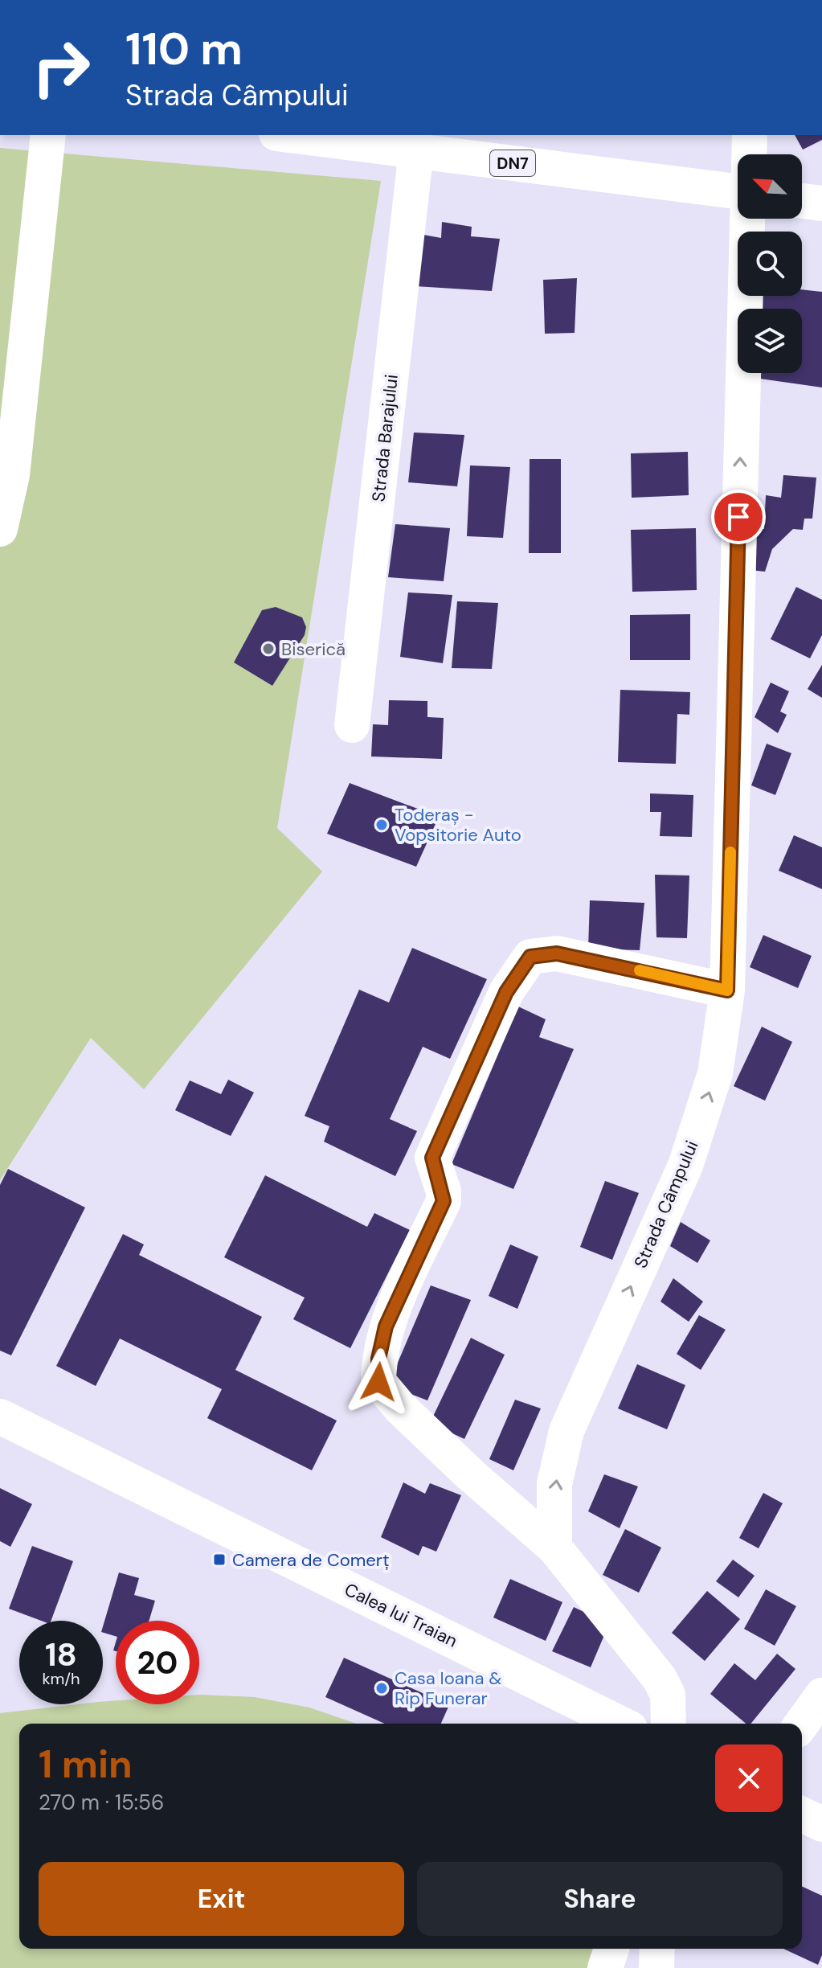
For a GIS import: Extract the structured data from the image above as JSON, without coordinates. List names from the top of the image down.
{
  "streets": {
    "main road": [
      "DN7",
      "Strada Barajului",
      "Strada Câmpului",
      "Calea lui Traian"
    ]
  },
  "crossings": [
    ["DN7", "Strada Barajului"]
  ],
  "one_way": ["Strada Câmpului"],
  "places": {
    "other": ["Biserică", "Toderaș - Vopsitorie Auto", "Casa Ioana & Rip Funerar"],
    "transit": ["Camera de Comerț"]
  },
  "north": "top left",
  "page": {
    "turn": ["110 m", "Strada Câmpului"],
    "speed": "18 km/h",
    "limit": "20",
    "heading": ["1 min", "270 m · 15:56"],
    "buttons": ["Exit", "Share"]
  }
}
